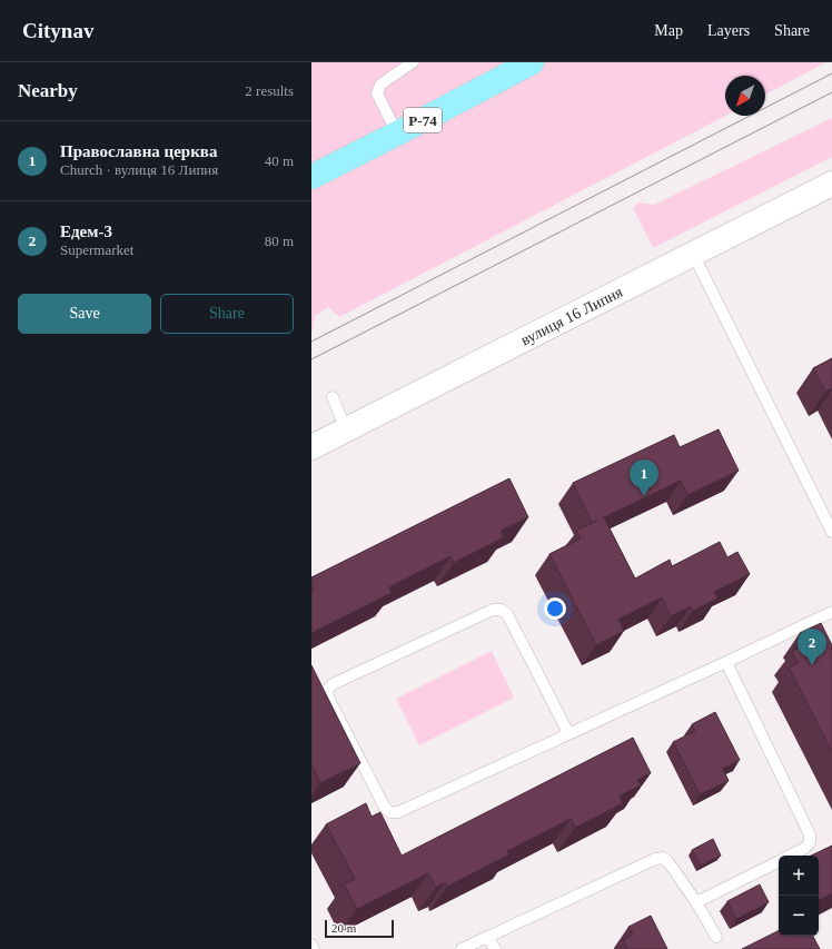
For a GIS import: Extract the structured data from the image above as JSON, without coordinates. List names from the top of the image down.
{
  "streets": {
    "main road": ["Р-74"],
    "street": ["вулиця 16 Липня"]
  },
  "scale_bar": "20 m",
  "north": "bottom left",
  "page": {
    "header": "Citynav",
    "nav": ["Map", "Layers", "Share"],
    "heading": ["Nearby", "2 results"],
    "list": [
      {
        "mark": "1",
        "name": "Православна церква",
        "note": "Church · вулиця 16 Липня",
        "value": "40 m"
      },
      {
        "mark": "2",
        "name": "Едем-3",
        "note": "Supermarket",
        "value": "80 m"
      }
    ],
    "buttons": ["Save", "Share"],
    "pins": ["1", "2"],
    "map_buttons": ["+", "−"],
    "scale": "20 m"
  }
}
